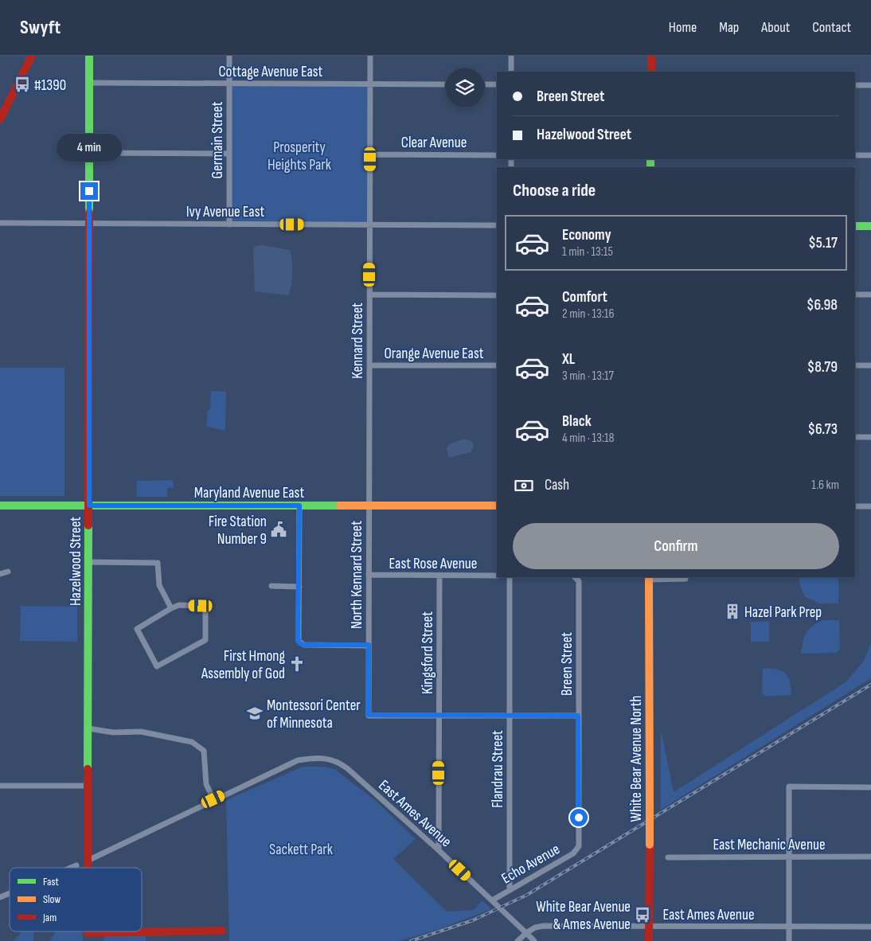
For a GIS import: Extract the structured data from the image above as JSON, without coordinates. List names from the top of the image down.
{
  "streets": {
    "street": [
      "Cottage Avenue East",
      "Germain Street",
      "Clear Avenue",
      "Ivy Avenue East",
      "Kennard Street",
      "Orange Avenue East",
      "Maryland Avenue East",
      "Hazelwood Street",
      "East Rose Avenue",
      "North Kennard Street",
      "Kingsford Street",
      "Breen Street",
      "White Bear Avenue North",
      "Flandrau Street",
      "East Ames Avenue",
      "East Mechanic Avenue",
      "Echo Avenue"
    ]
  },
  "crossings": [
    ["Cottage Avenue East", "Germain Street"],
    ["Cottage Avenue East", "Kennard Street"],
    ["Cottage Avenue East", "Hazelwood Street"],
    ["Germain Street", "Ivy Avenue East"],
    ["Clear Avenue", "Kennard Street"],
    ["Ivy Avenue East", "Kennard Street"],
    ["Ivy Avenue East", "Hazelwood Street"],
    ["Kennard Street", "Orange Avenue East"],
    ["Kennard Street", "Maryland Avenue East"],
    ["Kennard Street", "North Kennard Street"],
    ["Maryland Avenue East", "Hazelwood Street"],
    ["Maryland Avenue East", "North Kennard Street"],
    ["Hazelwood Street", "East Ames Avenue"],
    ["East Rose Avenue", "North Kennard Street"],
    ["East Rose Avenue", "Kingsford Street"],
    ["North Kennard Street", "Kingsford Street"],
    ["Kingsford Street", "East Ames Avenue"],
    ["Breen Street", "Echo Avenue"],
    ["White Bear Avenue North", "East Ames Avenue"],
    ["Flandrau Street", "Echo Avenue"],
    ["East Ames Avenue", "Echo Avenue"]
  ],
  "parks": ["Prosperity Heights Park", "Sackett Park"],
  "places": {
    "bus stop": ["#1390", "White Bear Avenue & Ames Avenue"],
    "public building": ["Fire Station Number 9"],
    "building": ["Hazel Park Prep"],
    "church": ["First Hmong Assembly of God"],
    "school or university": ["Montessori Center of Minnesota"]
  },
  "legend": ["Fast", "Slow", "Jam"],
  "page": {
    "header": "Swyft",
    "nav": [
      "Home",
      "Map",
      "About",
      "Contact"
    ],
    "banner": ["Breen Street", "Hazelwood Street"],
    "bubble": "4 min",
    "heading": "Choose a ride",
    "list": [
      {
        "name": "Economy",
        "note": "1 min · 13:15",
        "value": "$5.17"
      },
      {
        "name": "Comfort",
        "note": "2 min · 13:16",
        "value": "$6.98"
      },
      {
        "name": "XL",
        "note": "3 min · 13:17",
        "value": "$8.79"
      },
      {
        "name": "Black",
        "note": "4 min · 13:18",
        "value": "$6.73"
      }
    ],
    "pay": ["Cash", "1.6 km"],
    "buttons": "Confirm"
  }
}
